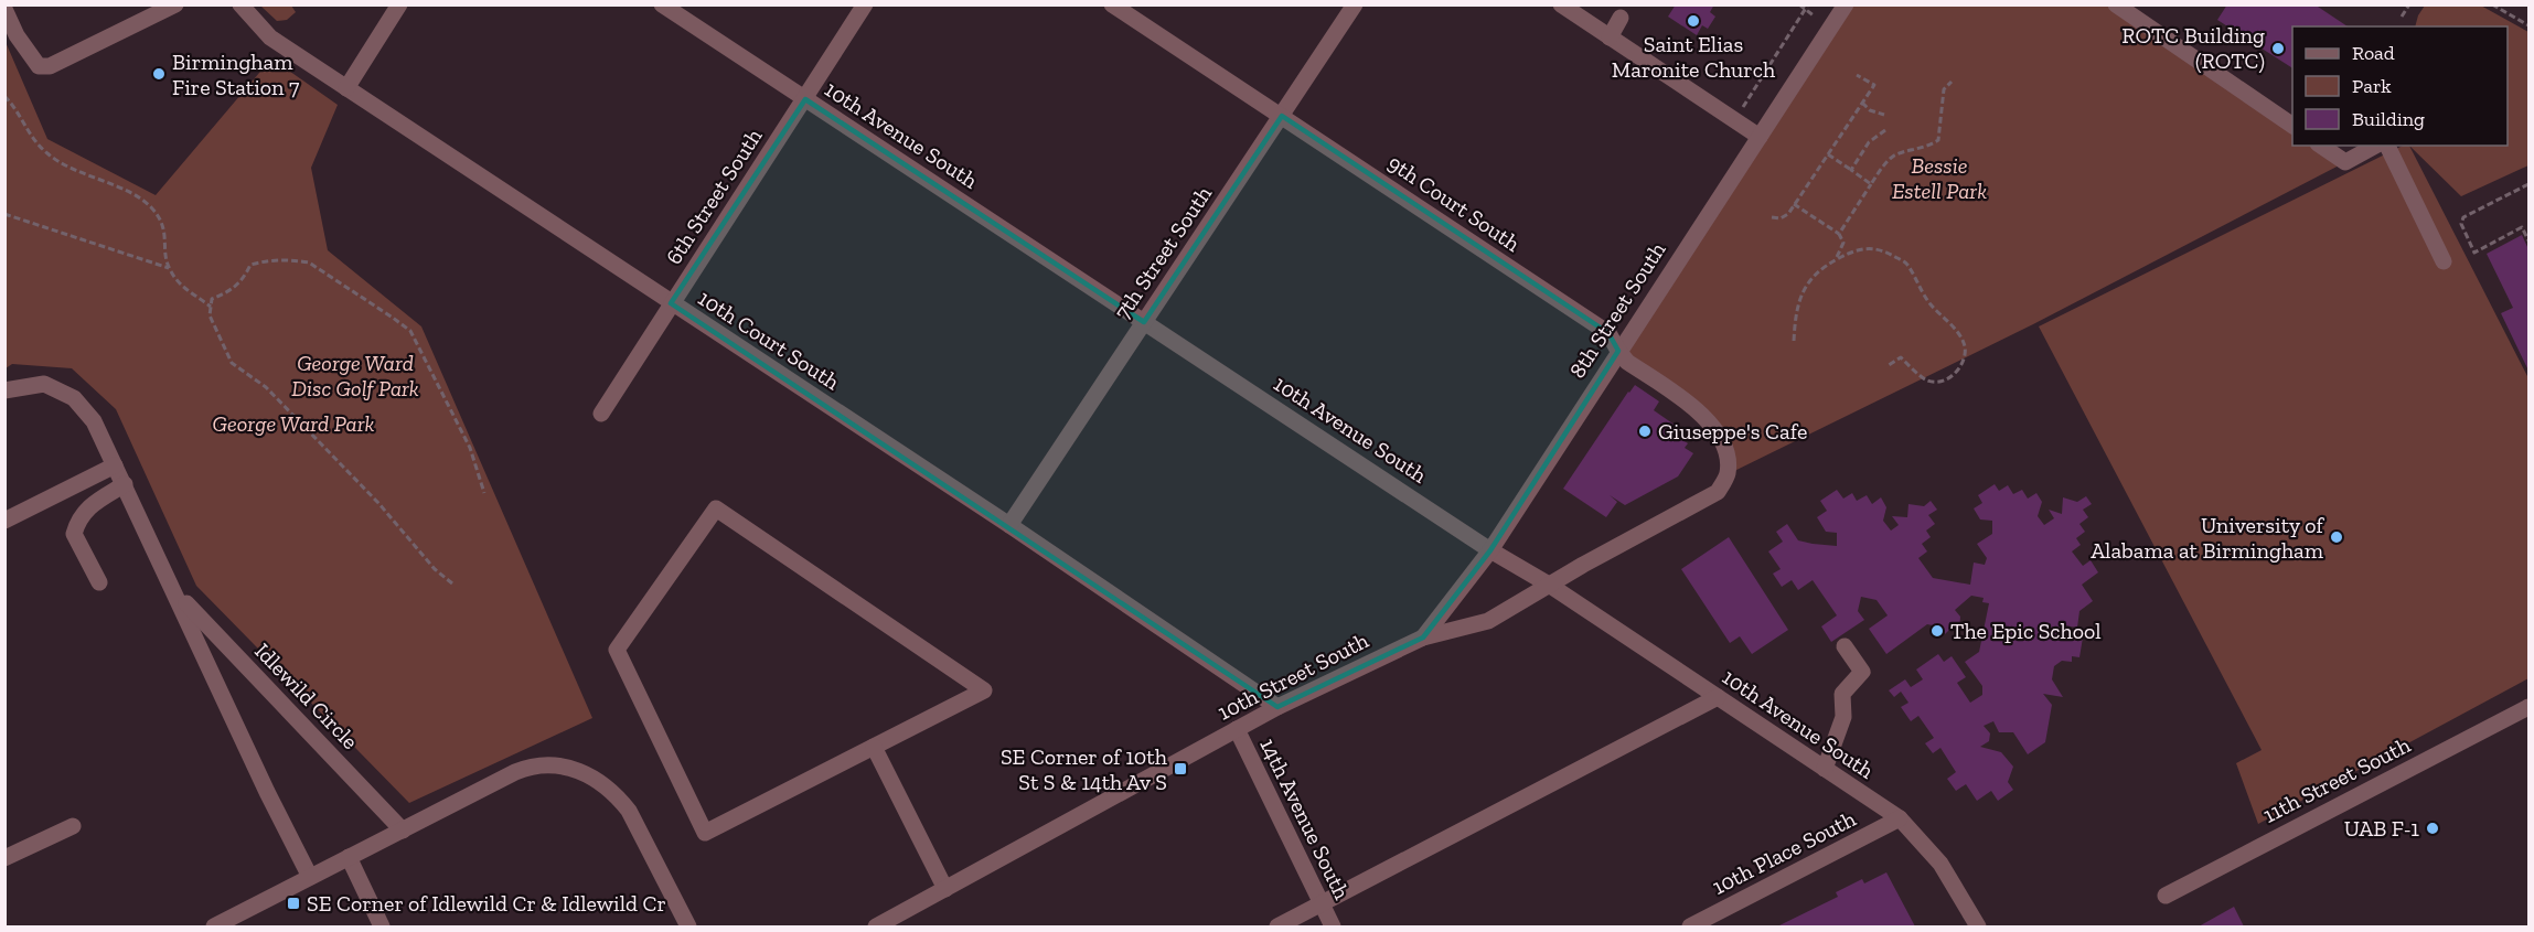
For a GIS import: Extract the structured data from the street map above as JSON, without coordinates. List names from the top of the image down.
{
  "streets": {
    "street": [
      "10th Avenue South",
      "6th Street South",
      "9th Court South",
      "7th Street South",
      "8th Street South",
      "10th Court South",
      "10th Street South",
      "Idlewild Circle",
      "11th Street South",
      "14th Avenue South",
      "10th Place South"
    ]
  },
  "crossings": [
    ["10th Avenue South", "6th Street South"],
    ["10th Avenue South", "7th Street South"],
    ["10th Avenue South", "8th Street South"],
    ["10th Avenue South", "10th Street South"],
    ["10th Avenue South", "10th Place South"],
    ["6th Street South", "10th Court South"],
    ["9th Court South", "7th Street South"],
    ["9th Court South", "8th Street South"],
    ["9th Court South", "10th Street South"],
    ["7th Street South", "10th Court South"],
    ["8th Street South", "10th Street South"],
    ["10th Court South", "10th Street South"],
    ["10th Street South", "14th Avenue South"]
  ],
  "parks": ["Bessie Estell Park", "George Ward Disc Golf Park", "George Ward Park"],
  "places": {
    "other": [
      "Saint Elias Maronite Church",
      "ROTC Building (ROTC)",
      "Birmingham Fire Station 7",
      "Giuseppe's Cafe",
      "University of Alabama at Birmingham",
      "The Epic School",
      "UAB F-1"
    ],
    "transit": ["SE Corner of 10th St S & 14th Av S", "SE Corner of Idlewild Cr & Idlewild Cr"]
  },
  "legend": ["Road", "Park", "Building"]
}
